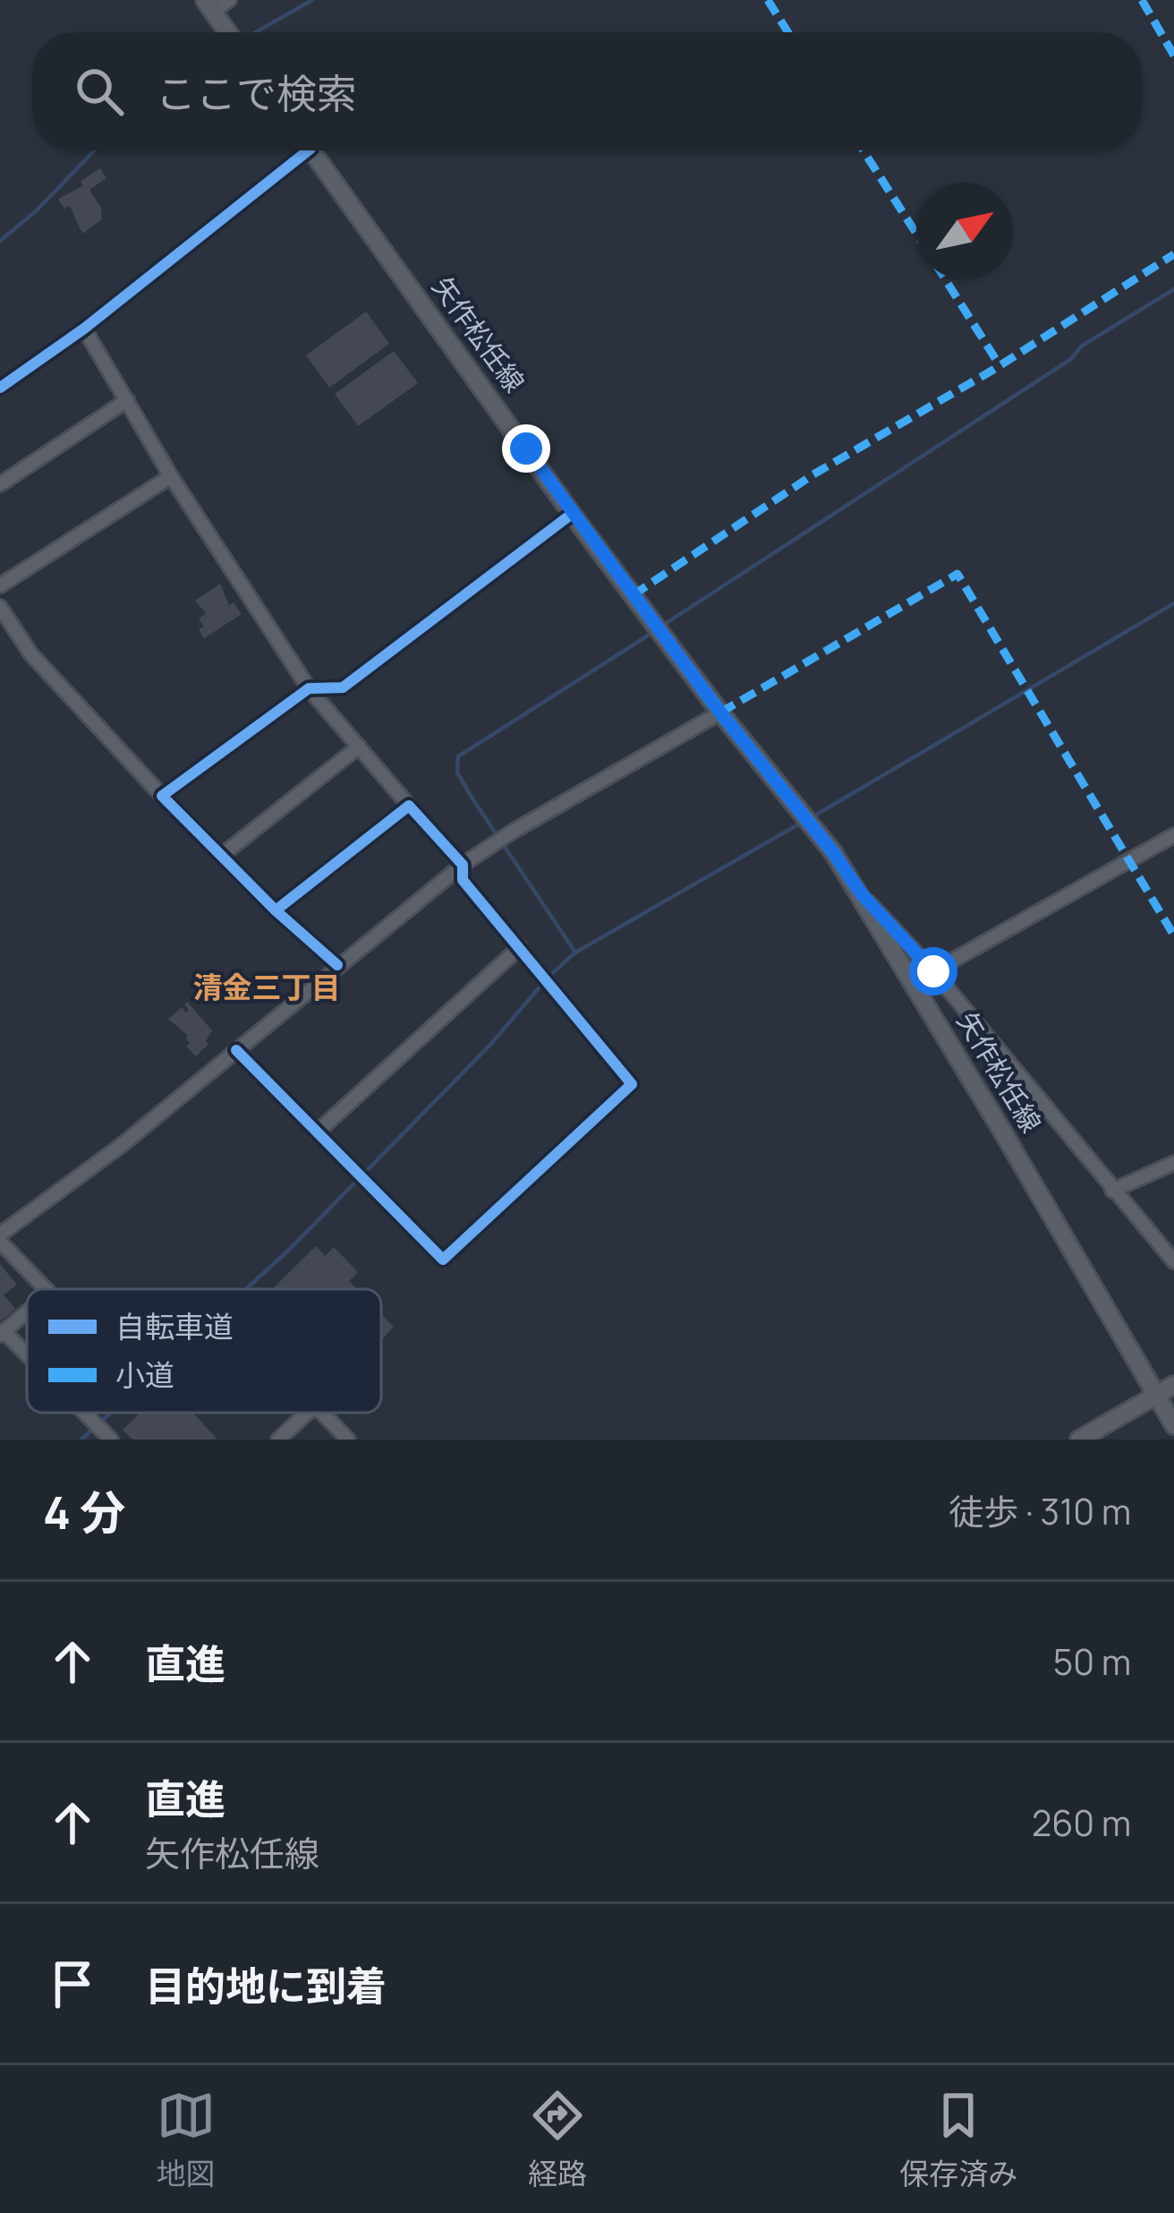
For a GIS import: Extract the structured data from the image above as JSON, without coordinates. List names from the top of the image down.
{
  "streets": {
    "main road": ["矢作松任線"]
  },
  "districts": ["清金三丁目"],
  "legend": ["自転車道", "小道"],
  "north": "top right",
  "page": {
    "search": "ここで検索",
    "heading": ["4 分", "徒歩 · 310 m"],
    "list": [
      ["直進", "50 m"],
      ["直進", "矢作松任線", "260 m"],
      "目的地に到着"
    ],
    "nav": ["地図", "経路", "保存済み"]
  }
}
